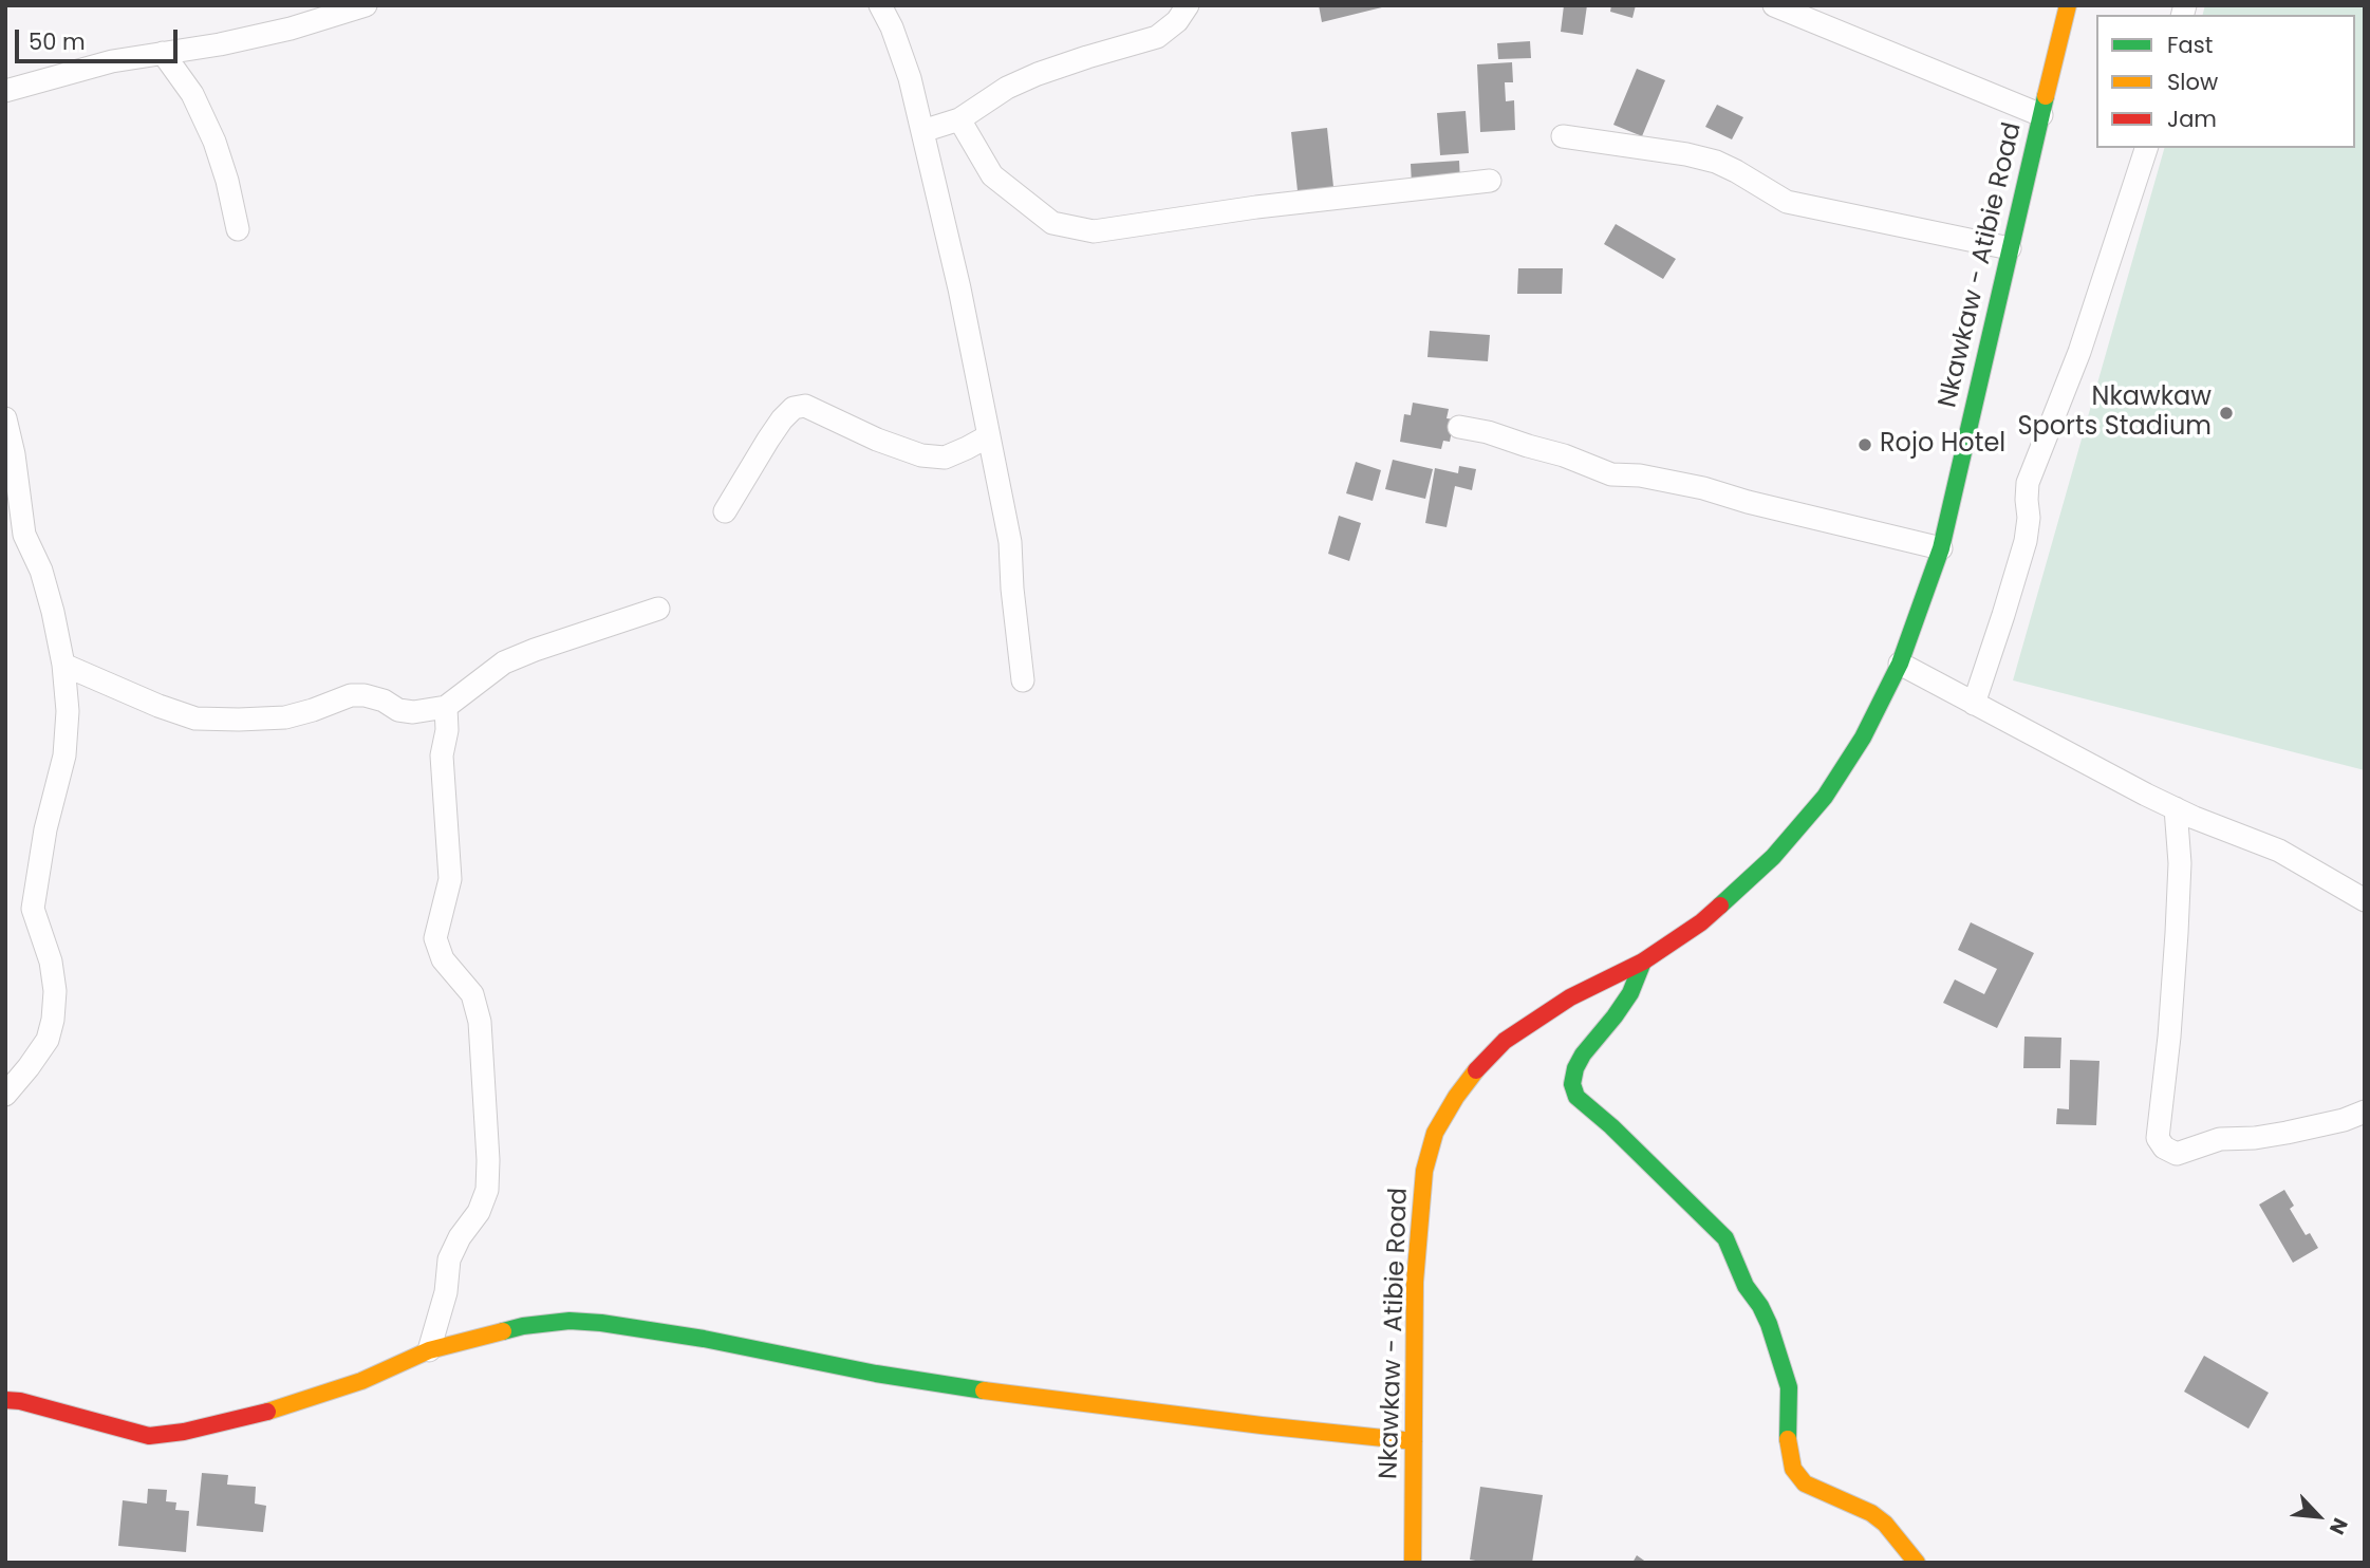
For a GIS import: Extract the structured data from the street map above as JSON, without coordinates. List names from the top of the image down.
{
  "streets": {
    "street": ["Nkawkaw - Atibie Road"]
  },
  "places": ["Nkawkaw Sports Stadium", "Rojo Hotel"],
  "legend": ["Fast", "Slow", "Jam"],
  "scale_bar": "50 m",
  "north": "bottom right"
}
